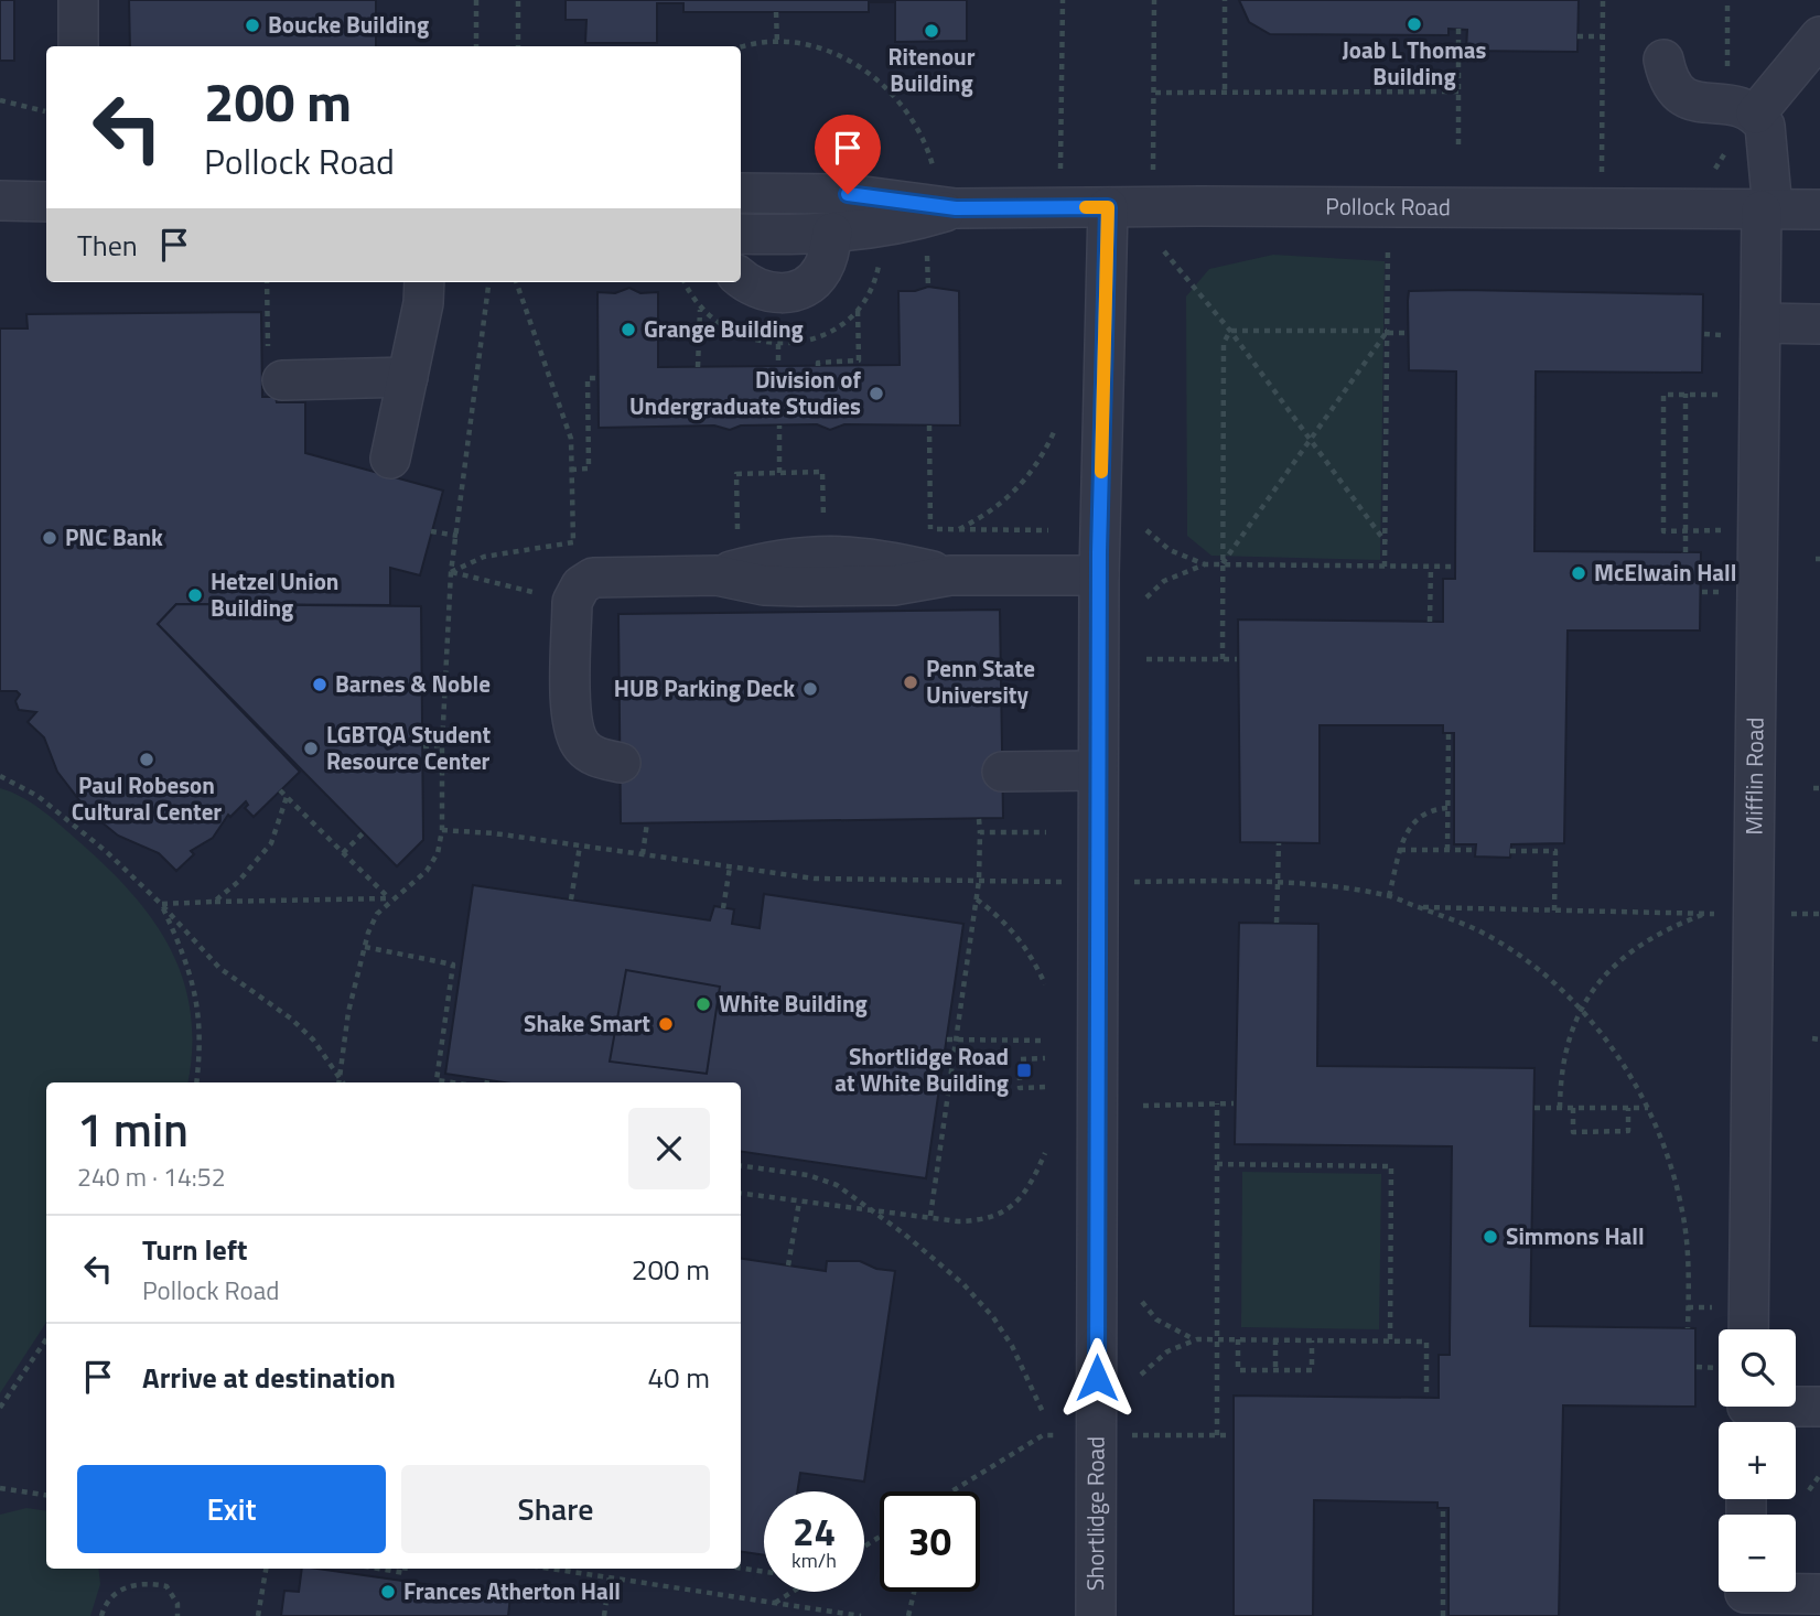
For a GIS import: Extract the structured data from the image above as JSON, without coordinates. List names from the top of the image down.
{
  "streets": {
    "street": ["Pollock Road", "Mifflin Road", "Shortlidge Road"]
  },
  "crossings": [
    ["Pollock Road", "Mifflin Road"],
    ["Pollock Road", "Shortlidge Road"]
  ],
  "places": {
    "other": [
      "Joab L Thomas Building",
      "Boucke Building",
      "Ritenour Building",
      "Grange Building",
      "Division of Undergraduate Studies",
      "PNC Bank",
      "McElwain Hall",
      "Hetzel Union Building",
      "Penn State University",
      "Barnes & Noble",
      "HUB Parking Deck",
      "LGBTQA Student Resource Center",
      "Paul Robeson Cultural Center",
      "White Building",
      "Shake Smart",
      "Simmons Hall",
      "Frances Atherton Hall"
    ],
    "transit": ["Shortlidge Road at White Building"]
  },
  "page": {
    "turn": ["200 m", "Pollock Road"],
    "then": "Then",
    "heading": ["1 min", "240 m · 14:52"],
    "list": [
      {
        "name": "Turn left",
        "note": "Pollock Road",
        "value": "200 m"
      },
      {
        "name": "Arrive at destination",
        "value": "40 m"
      }
    ],
    "map_buttons": ["+", "−"],
    "buttons": ["Exit", "Share"],
    "speed": "24 km/h",
    "limit": "30"
  }
}
